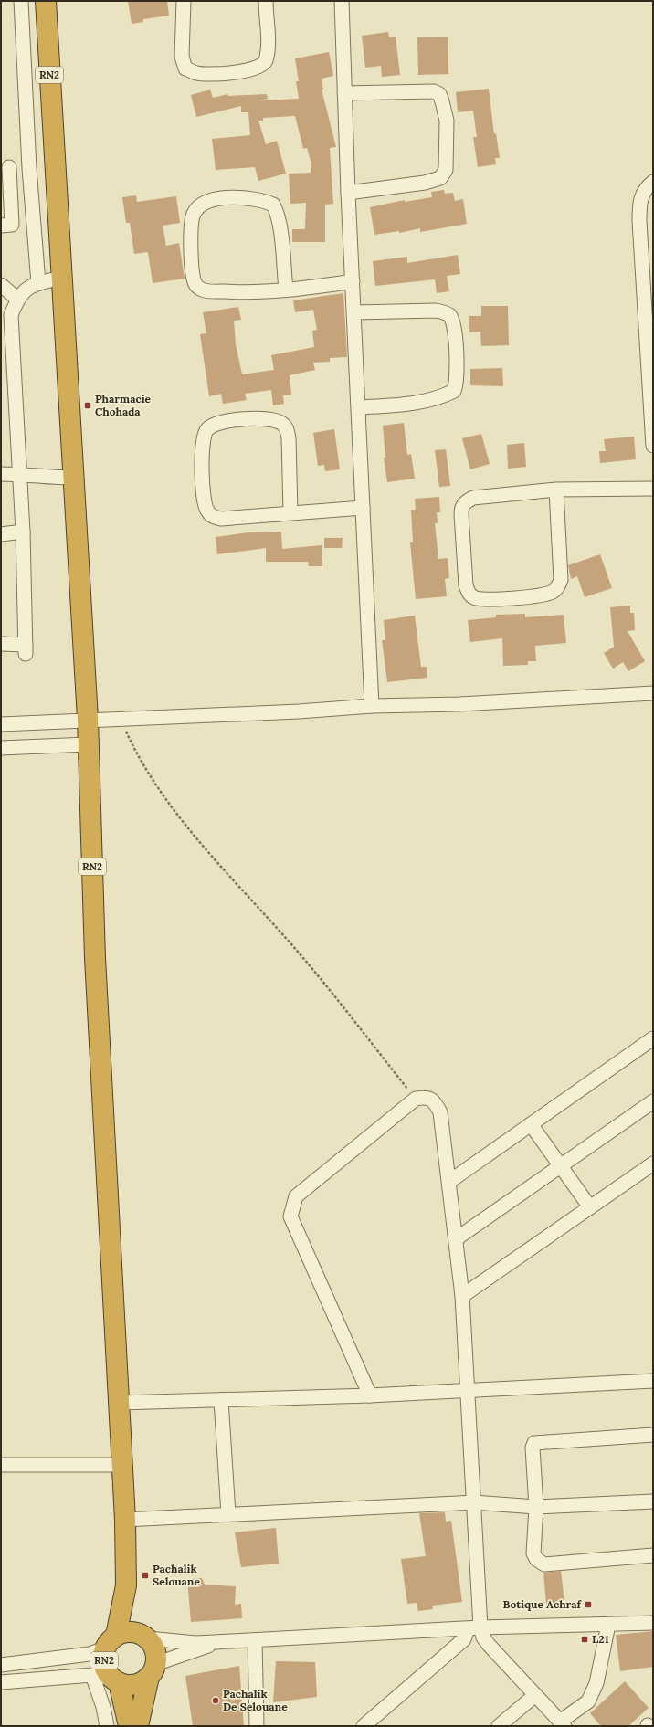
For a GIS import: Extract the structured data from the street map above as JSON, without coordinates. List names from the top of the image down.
{
  "streets": {
    "highway": ["RN2"]
  },
  "places": {
    "transit": [
      "Pharmacie Chohada",
      "Pachalik Selouane",
      "Botique Achraf",
      "L21"
    ],
    "other": ["Pachalik De Selouane"]
  }
}
